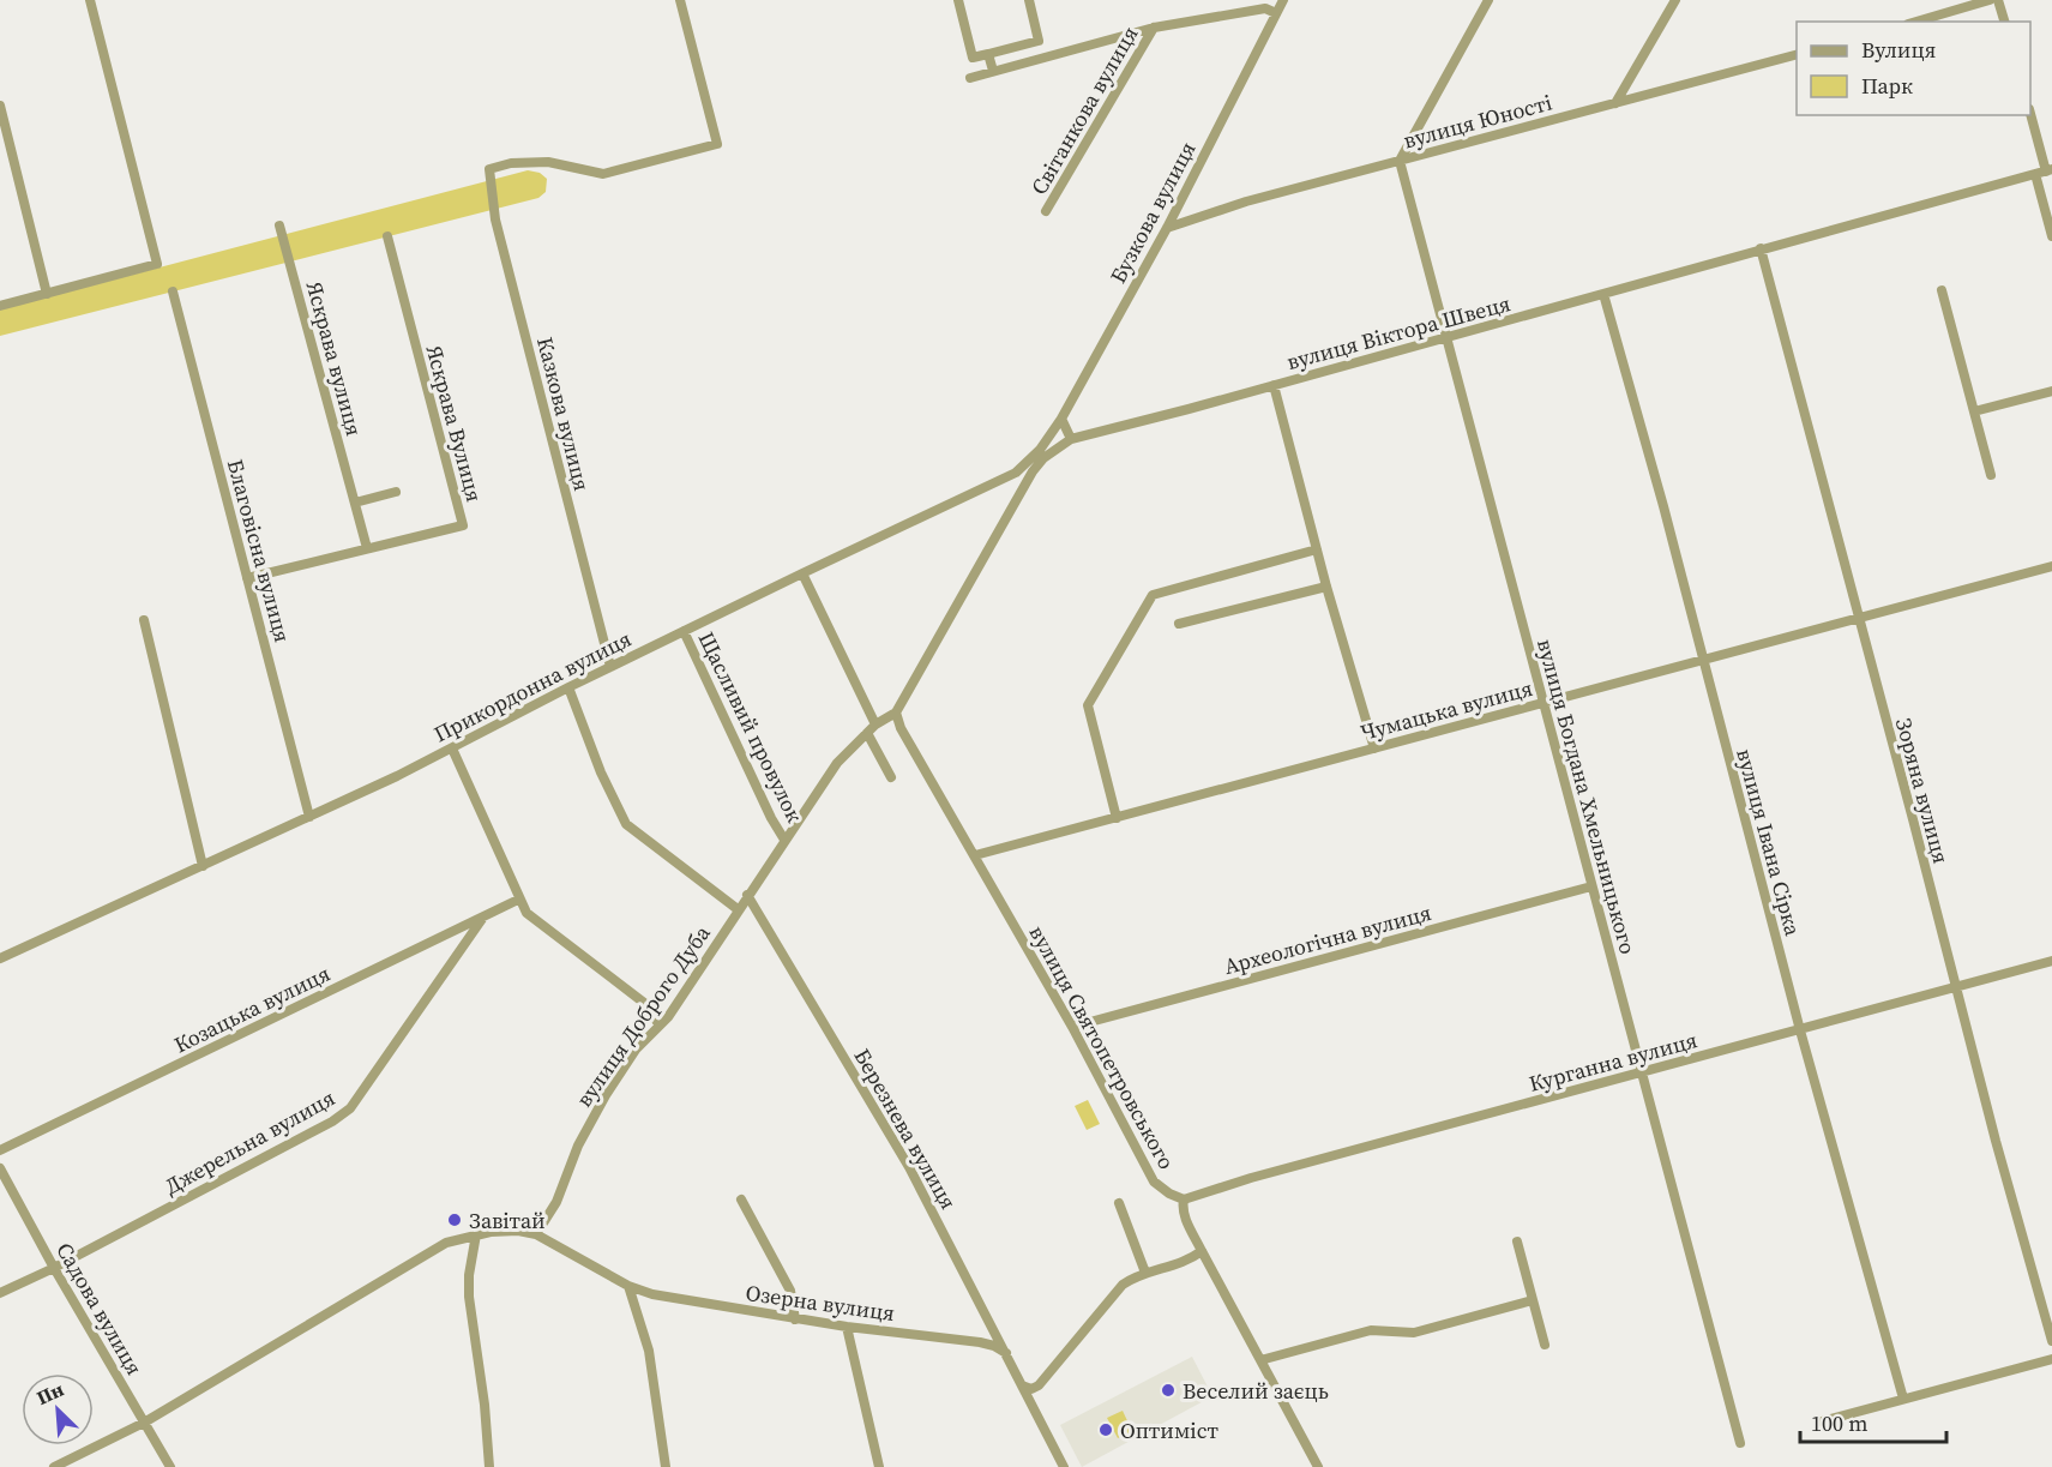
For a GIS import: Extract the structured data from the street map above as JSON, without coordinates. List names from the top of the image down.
{
  "streets": {
    "street": [
      "Світанкова вулиця",
      "вулиця Юності",
      "Бузкова вулиця",
      "вулиця Віктора Швеця",
      "Яскрава вулиця",
      "Казкова вулиця",
      "Яскрава Вулиця",
      "Благовісна вулиця",
      "Прикордонна вулиця",
      "Чумацька вулиця",
      "Щасливий провулок",
      "Зоряна вулиця",
      "вулиця Богдана Хмельницького",
      "вулиця Івана Сірка",
      "Археологічна вулиця",
      "Козацька вулиця",
      "вулиця Доброго Дуба",
      "вулиця Святопетровського",
      "Курганна вулиця",
      "Березнева вулиця",
      "Джерельна вулиця",
      "Озерна вулиця",
      "Садова вулиця"
    ]
  },
  "crossings": [
    ["Світанкова вулиця", "Бузкова вулиця"],
    ["вулиця Юності", "Бузкова вулиця"],
    ["вулиця Юності", "вулиця Богдана Хмельницького"],
    ["Бузкова вулиця", "Прикордонна вулиця"],
    ["вулиця Віктора Швеця", "Зоряна вулиця"],
    ["вулиця Віктора Швеця", "вулиця Богдана Хмельницького"],
    ["вулиця Віктора Швеця", "вулиця Івана Сірка"],
    ["вулиця Віктора Швеця", "вулиця Доброго Дуба"],
    ["вулиця Віктора Швеця", "вулиця Святопетровського"],
    ["Яскрава вулиця", "Яскрава Вулиця"],
    ["Казкова вулиця", "Прикордонна вулиця"],
    ["Благовісна вулиця", "Прикордонна вулиця"],
    ["Прикордонна вулиця", "Щасливий провулок"],
    ["Чумацька вулиця", "Зоряна вулиця"],
    ["Чумацька вулиця", "вулиця Богдана Хмельницького"],
    ["Чумацька вулиця", "вулиця Івана Сірка"],
    ["Чумацька вулиця", "вулиця Святопетровського"],
    ["Щасливий провулок", "вулиця Доброго Дуба"],
    ["Зоряна вулиця", "Курганна вулиця"],
    ["вулиця Богдана Хмельницького", "Археологічна вулиця"],
    ["вулиця Богдана Хмельницького", "Курганна вулиця"],
    ["вулиця Івана Сірка", "Курганна вулиця"],
    ["Археологічна вулиця", "вулиця Святопетровського"],
    ["Козацька вулиця", "Джерельна вулиця"],
    ["вулиця Доброго Дуба", "вулиця Святопетровського"],
    ["вулиця Доброго Дуба", "Березнева вулиця"],
    ["вулиця Доброго Дуба", "Озерна вулиця"],
    ["вулиця Святопетровського", "Курганна вулиця"],
    ["Березнева вулиця", "Озерна вулиця"],
    ["Джерельна вулиця", "Садова вулиця"]
  ],
  "places": ["Завітай", "Веселий заєць", "Оптиміст"],
  "legend": ["Вулиця", "Парк"],
  "scale_bar": "100 m",
  "north": "top left"
}
